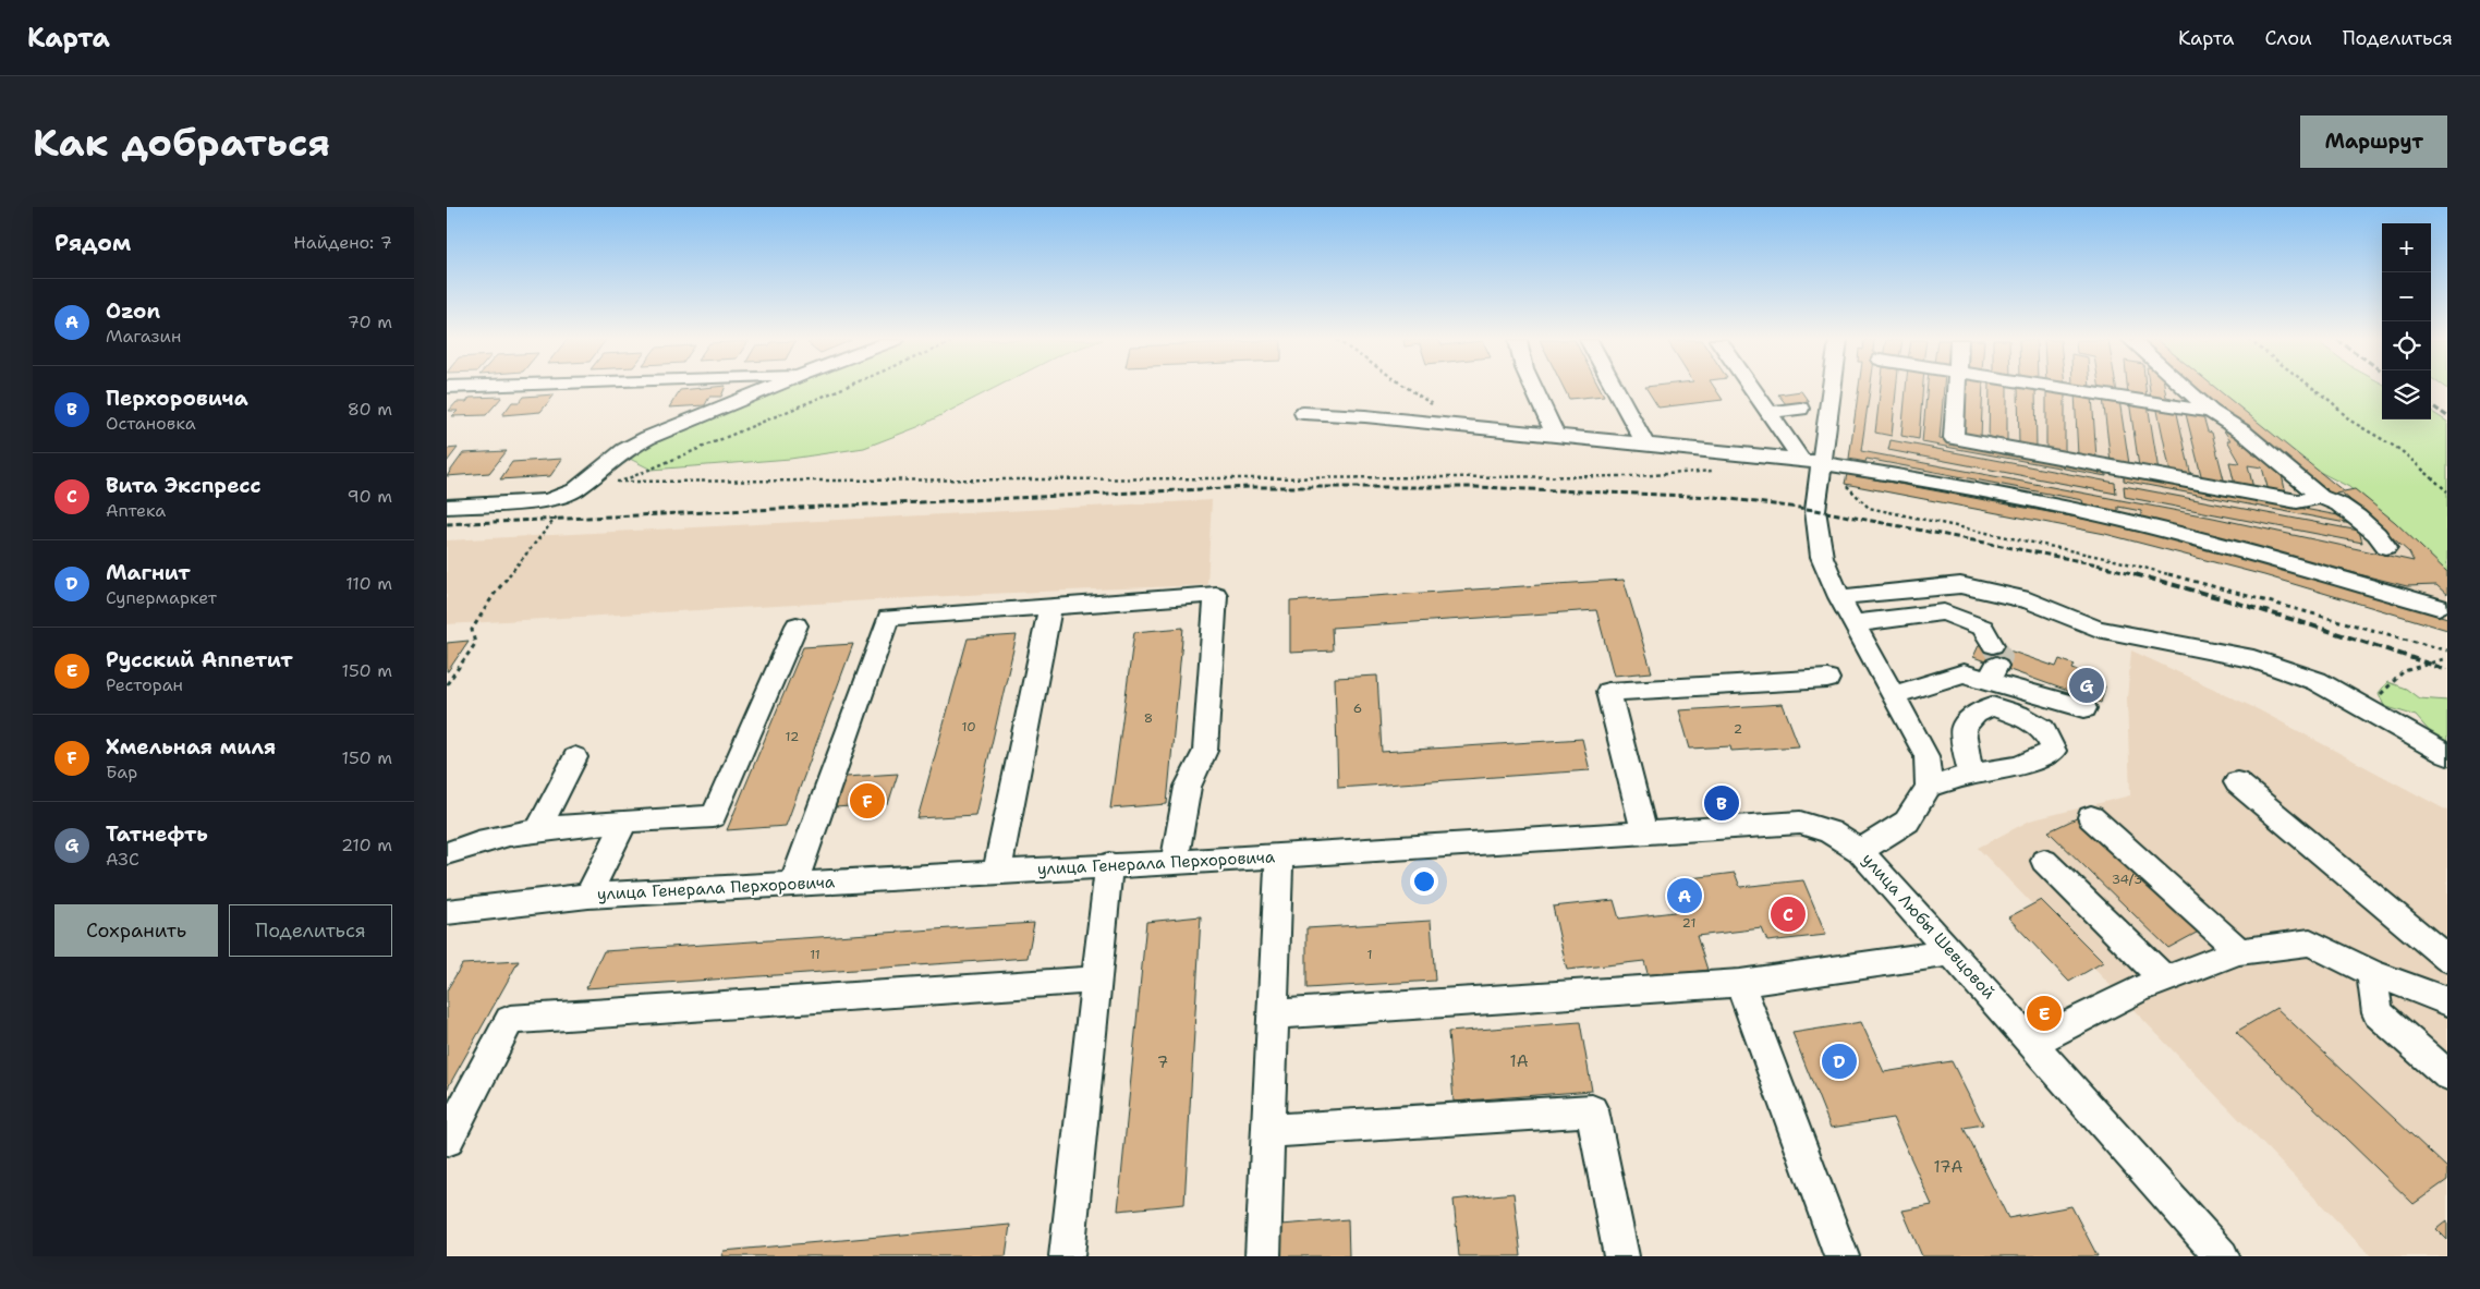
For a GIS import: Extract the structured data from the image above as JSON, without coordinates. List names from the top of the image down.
{
  "streets": {
    "street": ["улица Генерала Перхоровича", "улица Любы Шевцовой"]
  },
  "crossings": [
    ["улица Генерала Перхоровича", "улица Любы Шевцовой"]
  ],
  "house_numbers": [
    "6",
    "8",
    "10",
    "2",
    "12",
    "34/3",
    "21",
    "11",
    "1",
    "1А",
    "7",
    "17А"
  ],
  "page": {
    "header": "Карта",
    "nav": ["Карта", "Слои", "Поделиться"],
    "buttons": [
      "Маршрут",
      ["Сохранить", "Поделиться"]
    ],
    "title": "Как добраться",
    "heading": ["Рядом", "Найдено: 7"],
    "map_buttons": ["+", "−"],
    "list": [
      {
        "mark": "A",
        "name": "Ozon",
        "note": "Магазин",
        "value": "70 m"
      },
      {
        "mark": "B",
        "name": "Перхоровича",
        "note": "Остановка",
        "value": "80 m"
      },
      {
        "mark": "C",
        "name": "Вита Экспресс",
        "note": "Аптека",
        "value": "90 m"
      },
      {
        "mark": "D",
        "name": "Магнит",
        "note": "Супермаркет",
        "value": "110 m"
      },
      {
        "mark": "E",
        "name": "Русский Аппетит",
        "note": "Ресторан",
        "value": "150 m"
      },
      {
        "mark": "F",
        "name": "Хмельная миля",
        "note": "Бар",
        "value": "150 m"
      },
      {
        "mark": "G",
        "name": "Татнефть",
        "note": "АЗС",
        "value": "210 m"
      }
    ],
    "pins": [
      "G",
      "F",
      "B",
      "A",
      "C",
      "E",
      "D"
    ]
  }
}
